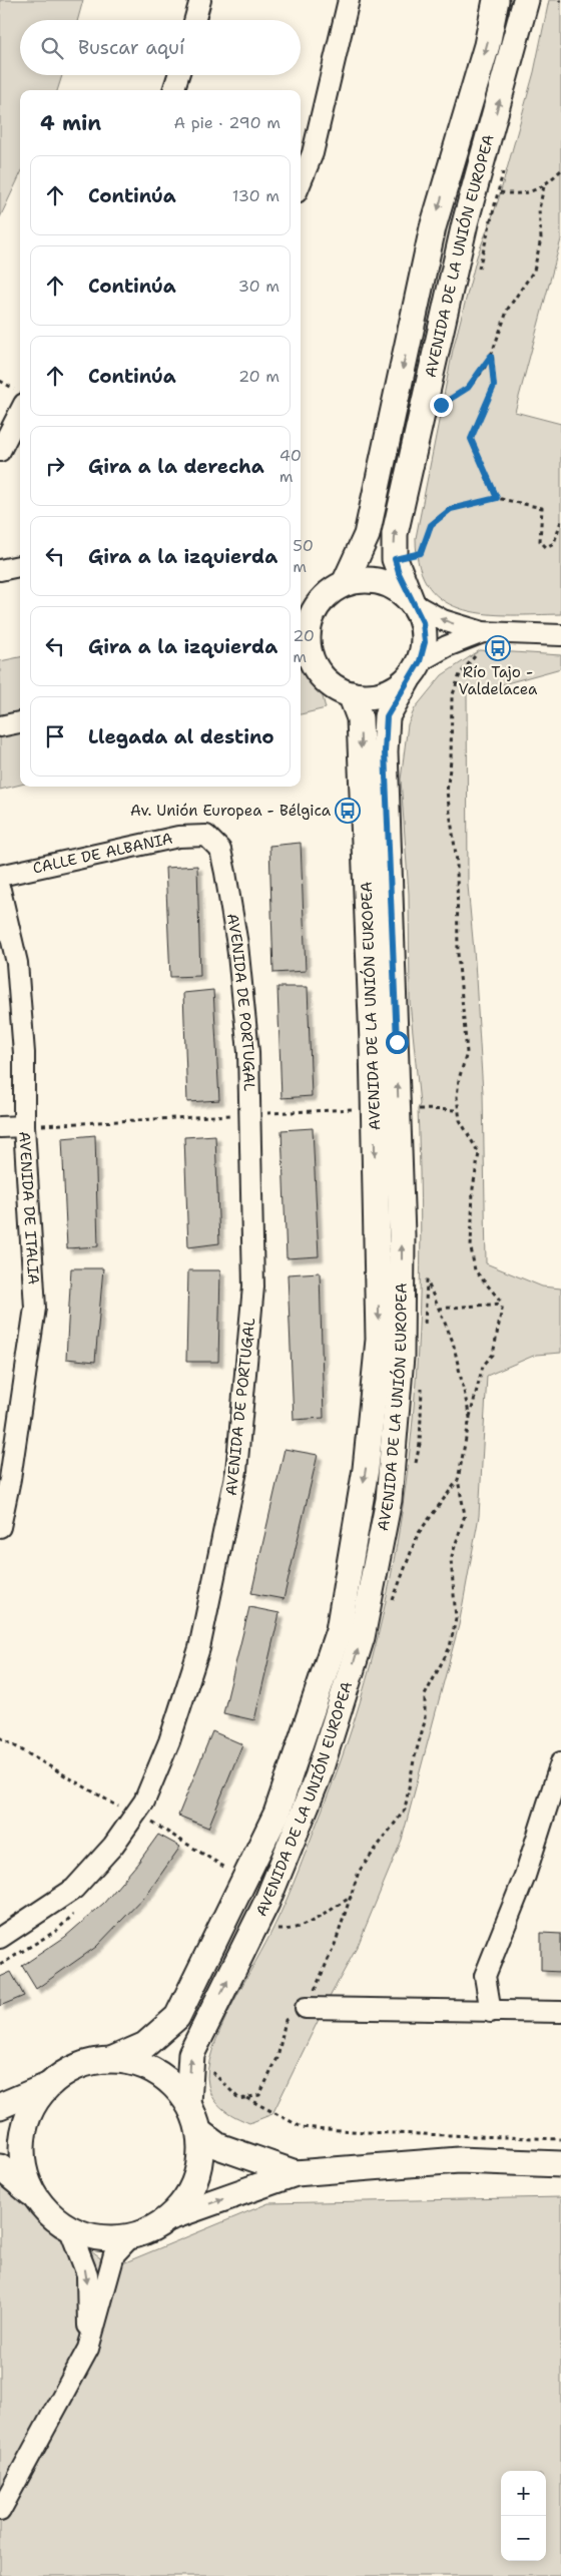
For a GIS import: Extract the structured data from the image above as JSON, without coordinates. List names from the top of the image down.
{
  "streets": {
    "main road": ["AVENIDA DE LA UNIÓN EUROPEA"],
    "street": ["CALLE DE ALBANIA", "AVENIDA DE PORTUGAL", "AVENIDA DE ITALIA"]
  },
  "crossings": [
    ["CALLE DE ALBANIA", "AVENIDA DE PORTUGAL"]
  ],
  "places": {
    "bus stop": ["Río Tajo - Valdelacea", "Av. Unión Europea - Bélgica"]
  },
  "page": {
    "search": "Buscar aquí",
    "heading": ["4 min", "A pie · 290 m"],
    "list": [
      ["Continúa", "130 m"],
      ["Continúa", "30 m"],
      ["Continúa", "20 m"],
      ["Gira a la derecha", "40 m"],
      ["Gira a la izquierda", "50 m"],
      ["Gira a la izquierda", "20 m"],
      "Llegada al destino"
    ],
    "map_buttons": ["+", "−"]
  }
}
